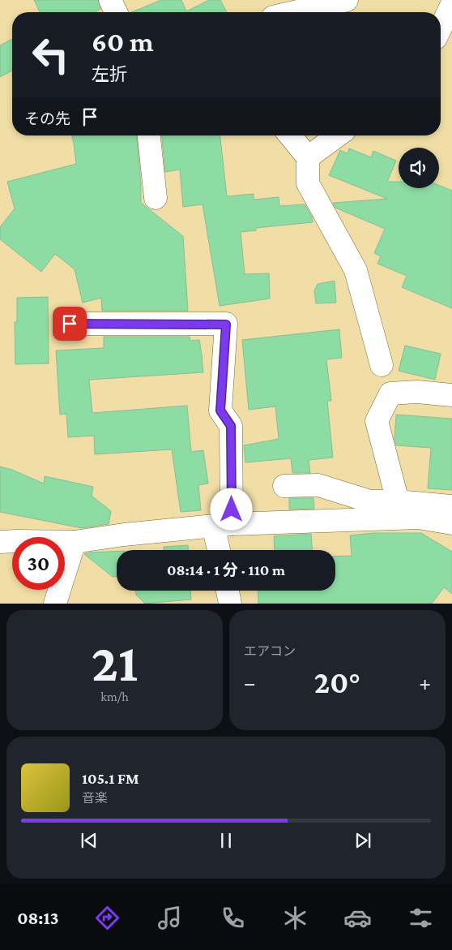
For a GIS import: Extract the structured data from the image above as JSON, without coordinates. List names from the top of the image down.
{
  "page": {
    "turn": ["60 m", "左折"],
    "then": "その先",
    "limit": "30",
    "trip": "08:14 · 1 分 · 110 m",
    "tile": [
      ["21", "km/h"],
      "エアコン"
    ],
    "heat": ["−", "20°", "+"],
    "song": ["105.1 FM", "音楽"],
    "tabs": "08:13"
  }
}
